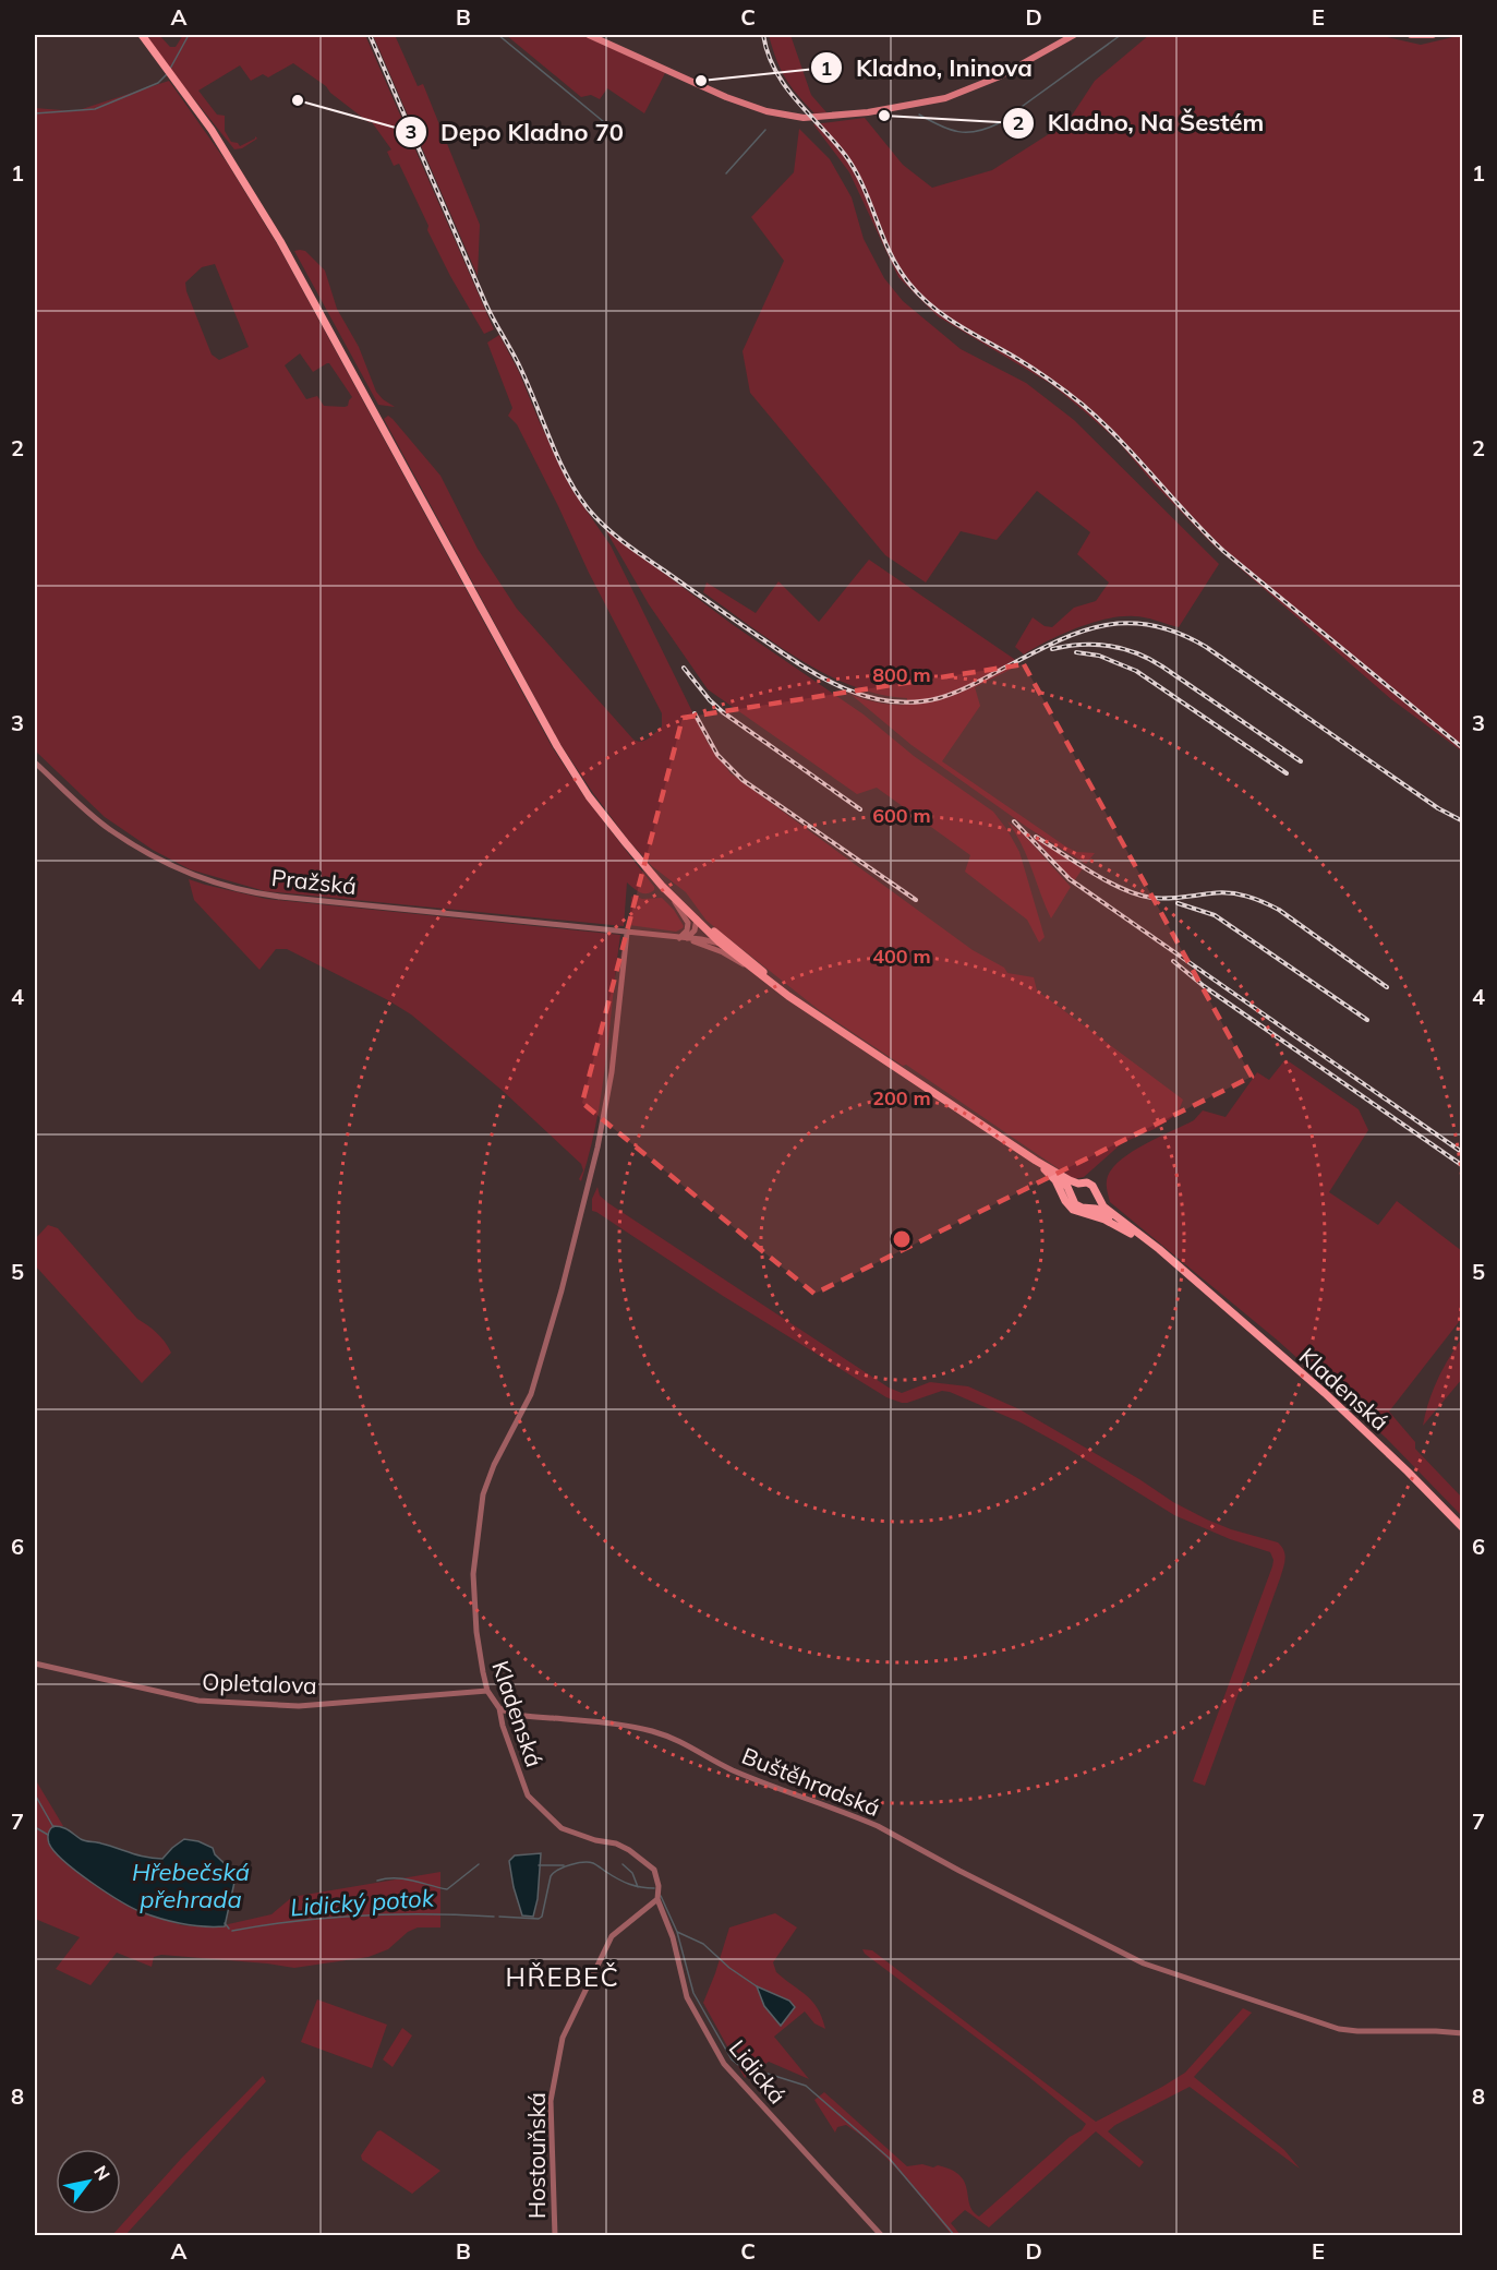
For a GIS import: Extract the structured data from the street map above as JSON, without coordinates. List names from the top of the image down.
{
  "streets": {
    "main road": ["Kladenská"],
    "street": [
      "Pražská",
      "Opletalova",
      "Buštěhradská",
      "Lidická",
      "Hostouňská"
    ]
  },
  "crossings": [
    ["Pražská", "Kladenská"],
    ["Kladenská", "Opletalova"],
    ["Kladenská", "Buštěhradská"],
    ["Kladenská", "Lidická"],
    ["Kladenská", "Hostouňská"],
    ["Lidická", "Hostouňská"]
  ],
  "districts": ["HŘEBEČ"],
  "water": ["Hřebečská přehrada", "Lidický potok"],
  "places": ["Kladno, Ininova", "Depo Kladno 70", "Kladno, Na Šestém"],
  "north": "top right",
  "grid": {
    "columns": [
      "A",
      "B",
      "C",
      "D",
      "E"
    ],
    "rows": [
      "1",
      "2",
      "3",
      "4",
      "5",
      "6",
      "7",
      "8"
    ]
  },
  "rings": [
    "800 m",
    "600 m",
    "400 m",
    "200 m"
  ]
}
